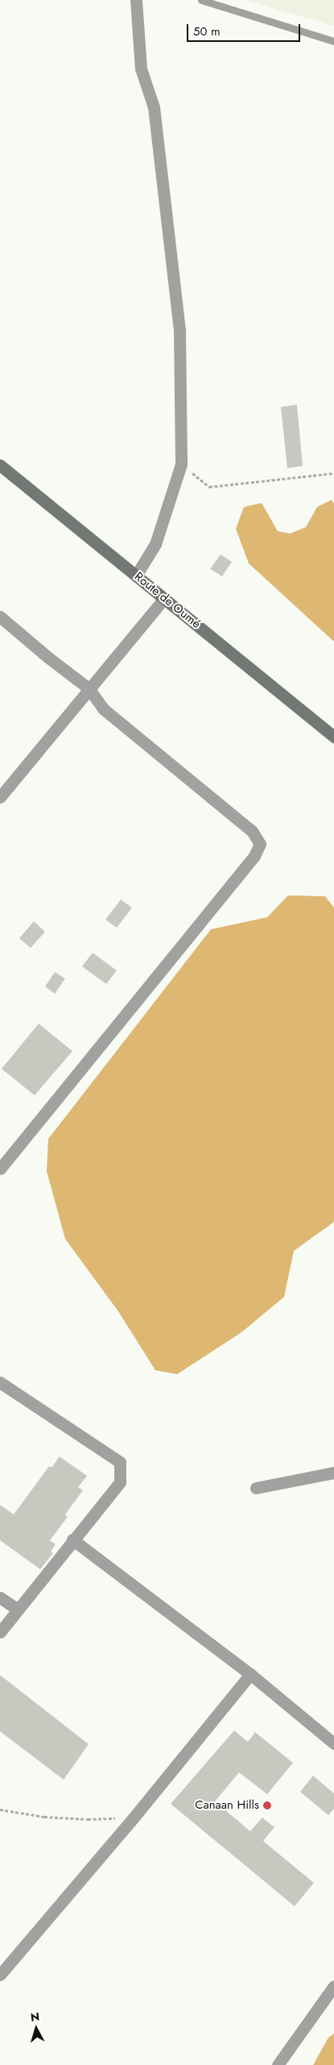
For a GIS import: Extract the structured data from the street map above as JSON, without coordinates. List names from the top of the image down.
{
  "streets": {
    "main road": ["Route de Oumé"]
  },
  "places": ["Canaan Hills"],
  "scale_bar": "50 m",
  "north": "top"
}
